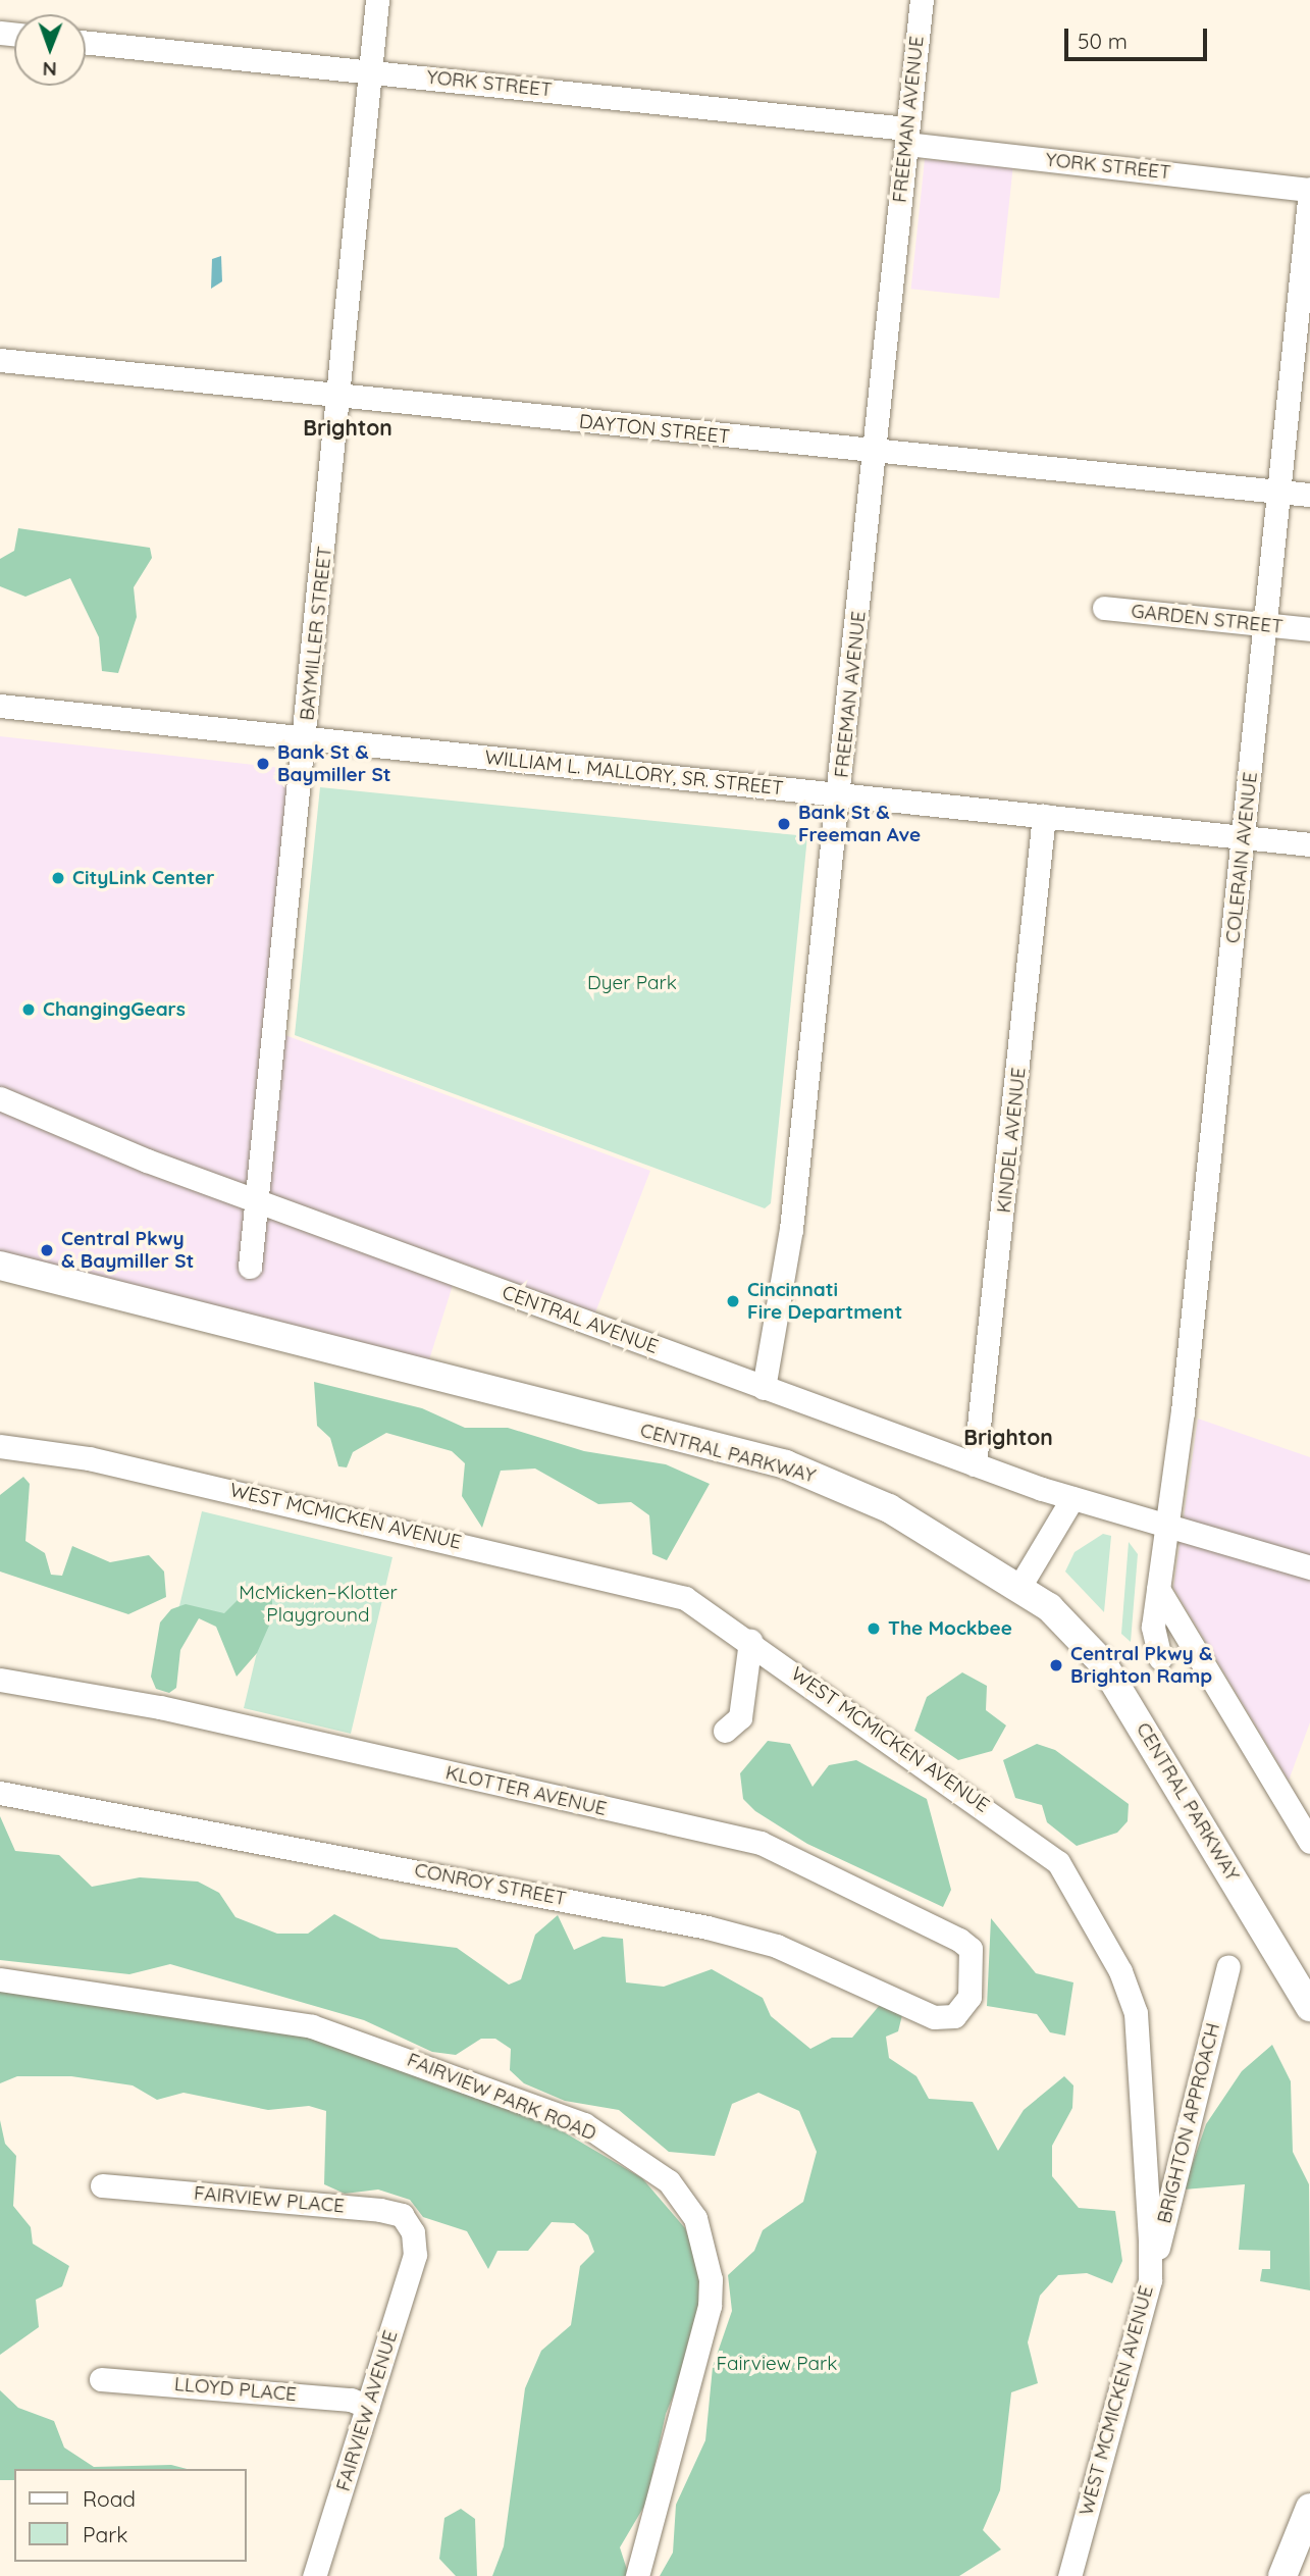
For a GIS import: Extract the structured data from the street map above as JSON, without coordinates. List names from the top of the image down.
{
  "streets": {
    "main road": ["CENTRAL PARKWAY"],
    "street": [
      "YORK STREET",
      "FREEMAN AVENUE",
      "DAYTON STREET",
      "GARDEN STREET",
      "BAYMILLER STREET",
      "WILLIAM L. MALLORY, SR. STREET",
      "COLERAIN AVENUE",
      "KINDEL AVENUE",
      "CENTRAL AVENUE",
      "WEST MCMICKEN AVENUE",
      "KLOTTER AVENUE",
      "CONROY STREET",
      "FAIRVIEW PARK ROAD",
      "BRIGHTON APPROACH",
      "FAIRVIEW PLACE",
      "LLOYD PLACE",
      "FAIRVIEW AVENUE"
    ]
  },
  "crossings": [
    ["YORK STREET", "FREEMAN AVENUE"],
    ["YORK STREET", "BAYMILLER STREET"],
    ["YORK STREET", "COLERAIN AVENUE"],
    ["FREEMAN AVENUE", "DAYTON STREET"],
    ["FREEMAN AVENUE", "WILLIAM L. MALLORY, SR. STREET"],
    ["FREEMAN AVENUE", "CENTRAL AVENUE"],
    ["DAYTON STREET", "BAYMILLER STREET"],
    ["DAYTON STREET", "COLERAIN AVENUE"],
    ["GARDEN STREET", "COLERAIN AVENUE"],
    ["BAYMILLER STREET", "WILLIAM L. MALLORY, SR. STREET"],
    ["BAYMILLER STREET", "CENTRAL AVENUE"],
    ["WILLIAM L. MALLORY, SR. STREET", "COLERAIN AVENUE"],
    ["WILLIAM L. MALLORY, SR. STREET", "KINDEL AVENUE"],
    ["COLERAIN AVENUE", "CENTRAL AVENUE"],
    ["KINDEL AVENUE", "CENTRAL AVENUE"],
    ["WEST MCMICKEN AVENUE", "BRIGHTON APPROACH"],
    ["KLOTTER AVENUE", "CONROY STREET"],
    ["FAIRVIEW PLACE", "FAIRVIEW AVENUE"],
    ["LLOYD PLACE", "FAIRVIEW AVENUE"]
  ],
  "districts": ["Brighton", "Brighton"],
  "parks": ["Dyer Park", "McMicken–Klotter Playground", "Fairview Park"],
  "places": [
    "Bank St & Baymiller St",
    "Bank St & Freeman Ave",
    "CityLink Center",
    "ChangingGears",
    "Central Pkwy & Baymiller St",
    "Cincinnati Fire Department",
    "The Mockbee",
    "Central Pkwy & Brighton Ramp"
  ],
  "legend": ["Road", "Park"],
  "scale_bar": "50 m",
  "north": "bottom"
}
